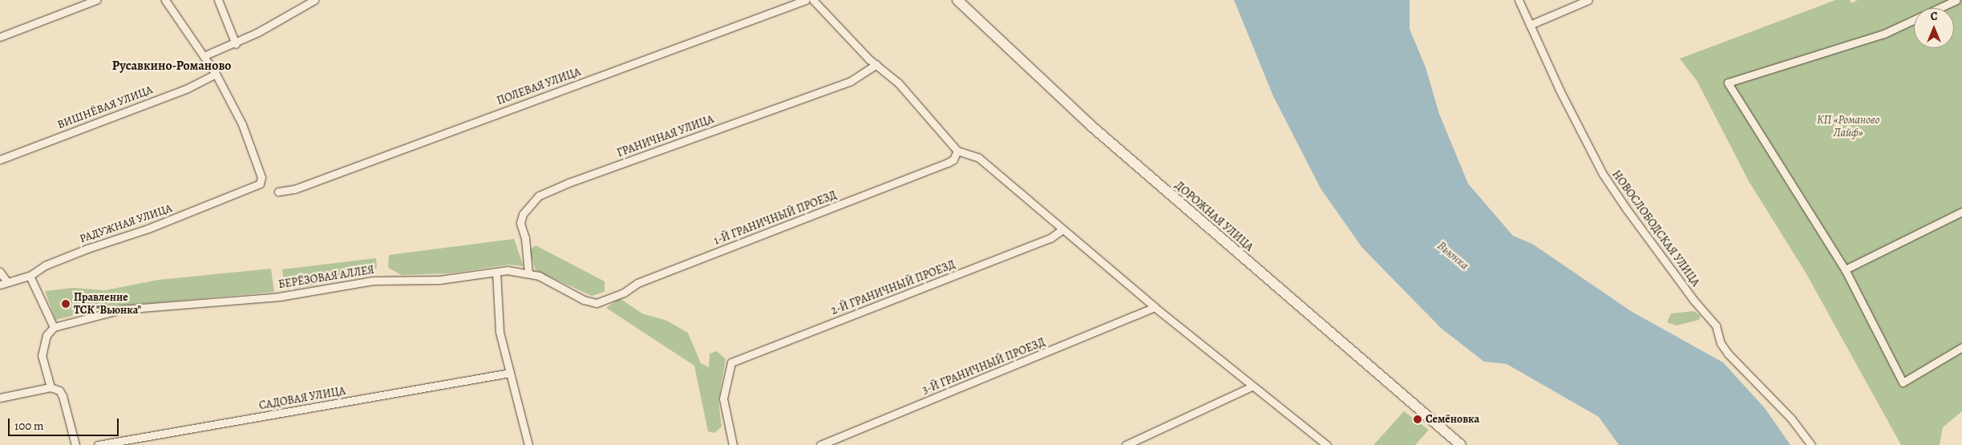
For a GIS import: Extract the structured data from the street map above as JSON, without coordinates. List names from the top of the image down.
{
  "streets": {
    "main road": ["ДОРОЖНАЯ УЛИЦА"],
    "street": [
      "ПОЛЕВАЯ УЛИЦА",
      "ВИШНЁВАЯ УЛИЦА",
      "ГРАНИЧНАЯ УЛИЦА",
      "1-Й ГРАНИЧНЫЙ ПРОЕЗД",
      "РАДУЖНАЯ УЛИЦА",
      "НОВОСЛОБОДСКАЯ УЛИЦА",
      "БЕРЁЗОВАЯ АЛЛЕЯ",
      "2-Й ГРАНИЧНЫЙ ПРОЕЗД",
      "3-Й ГРАНИЧНЫЙ ПРОЕЗД",
      "САДОВАЯ УЛИЦА"
    ]
  },
  "crossings": [
    ["ВИШНЁВАЯ УЛИЦА", "РАДУЖНАЯ УЛИЦА"],
    ["ГРАНИЧНАЯ УЛИЦА", "БЕРЁЗОВАЯ АЛЛЕЯ"],
    ["1-Й ГРАНИЧНЫЙ ПРОЕЗД", "БЕРЁЗОВАЯ АЛЛЕЯ"]
  ],
  "districts": ["Русавкино-Романово"],
  "water": ["Вьюнка"],
  "parks": ["КП «Романово Лайф»"],
  "places": ["Правление ТСК \"Вьюнка\"", "Семёновка"],
  "scale_bar": "100 m",
  "north": "top"
}
